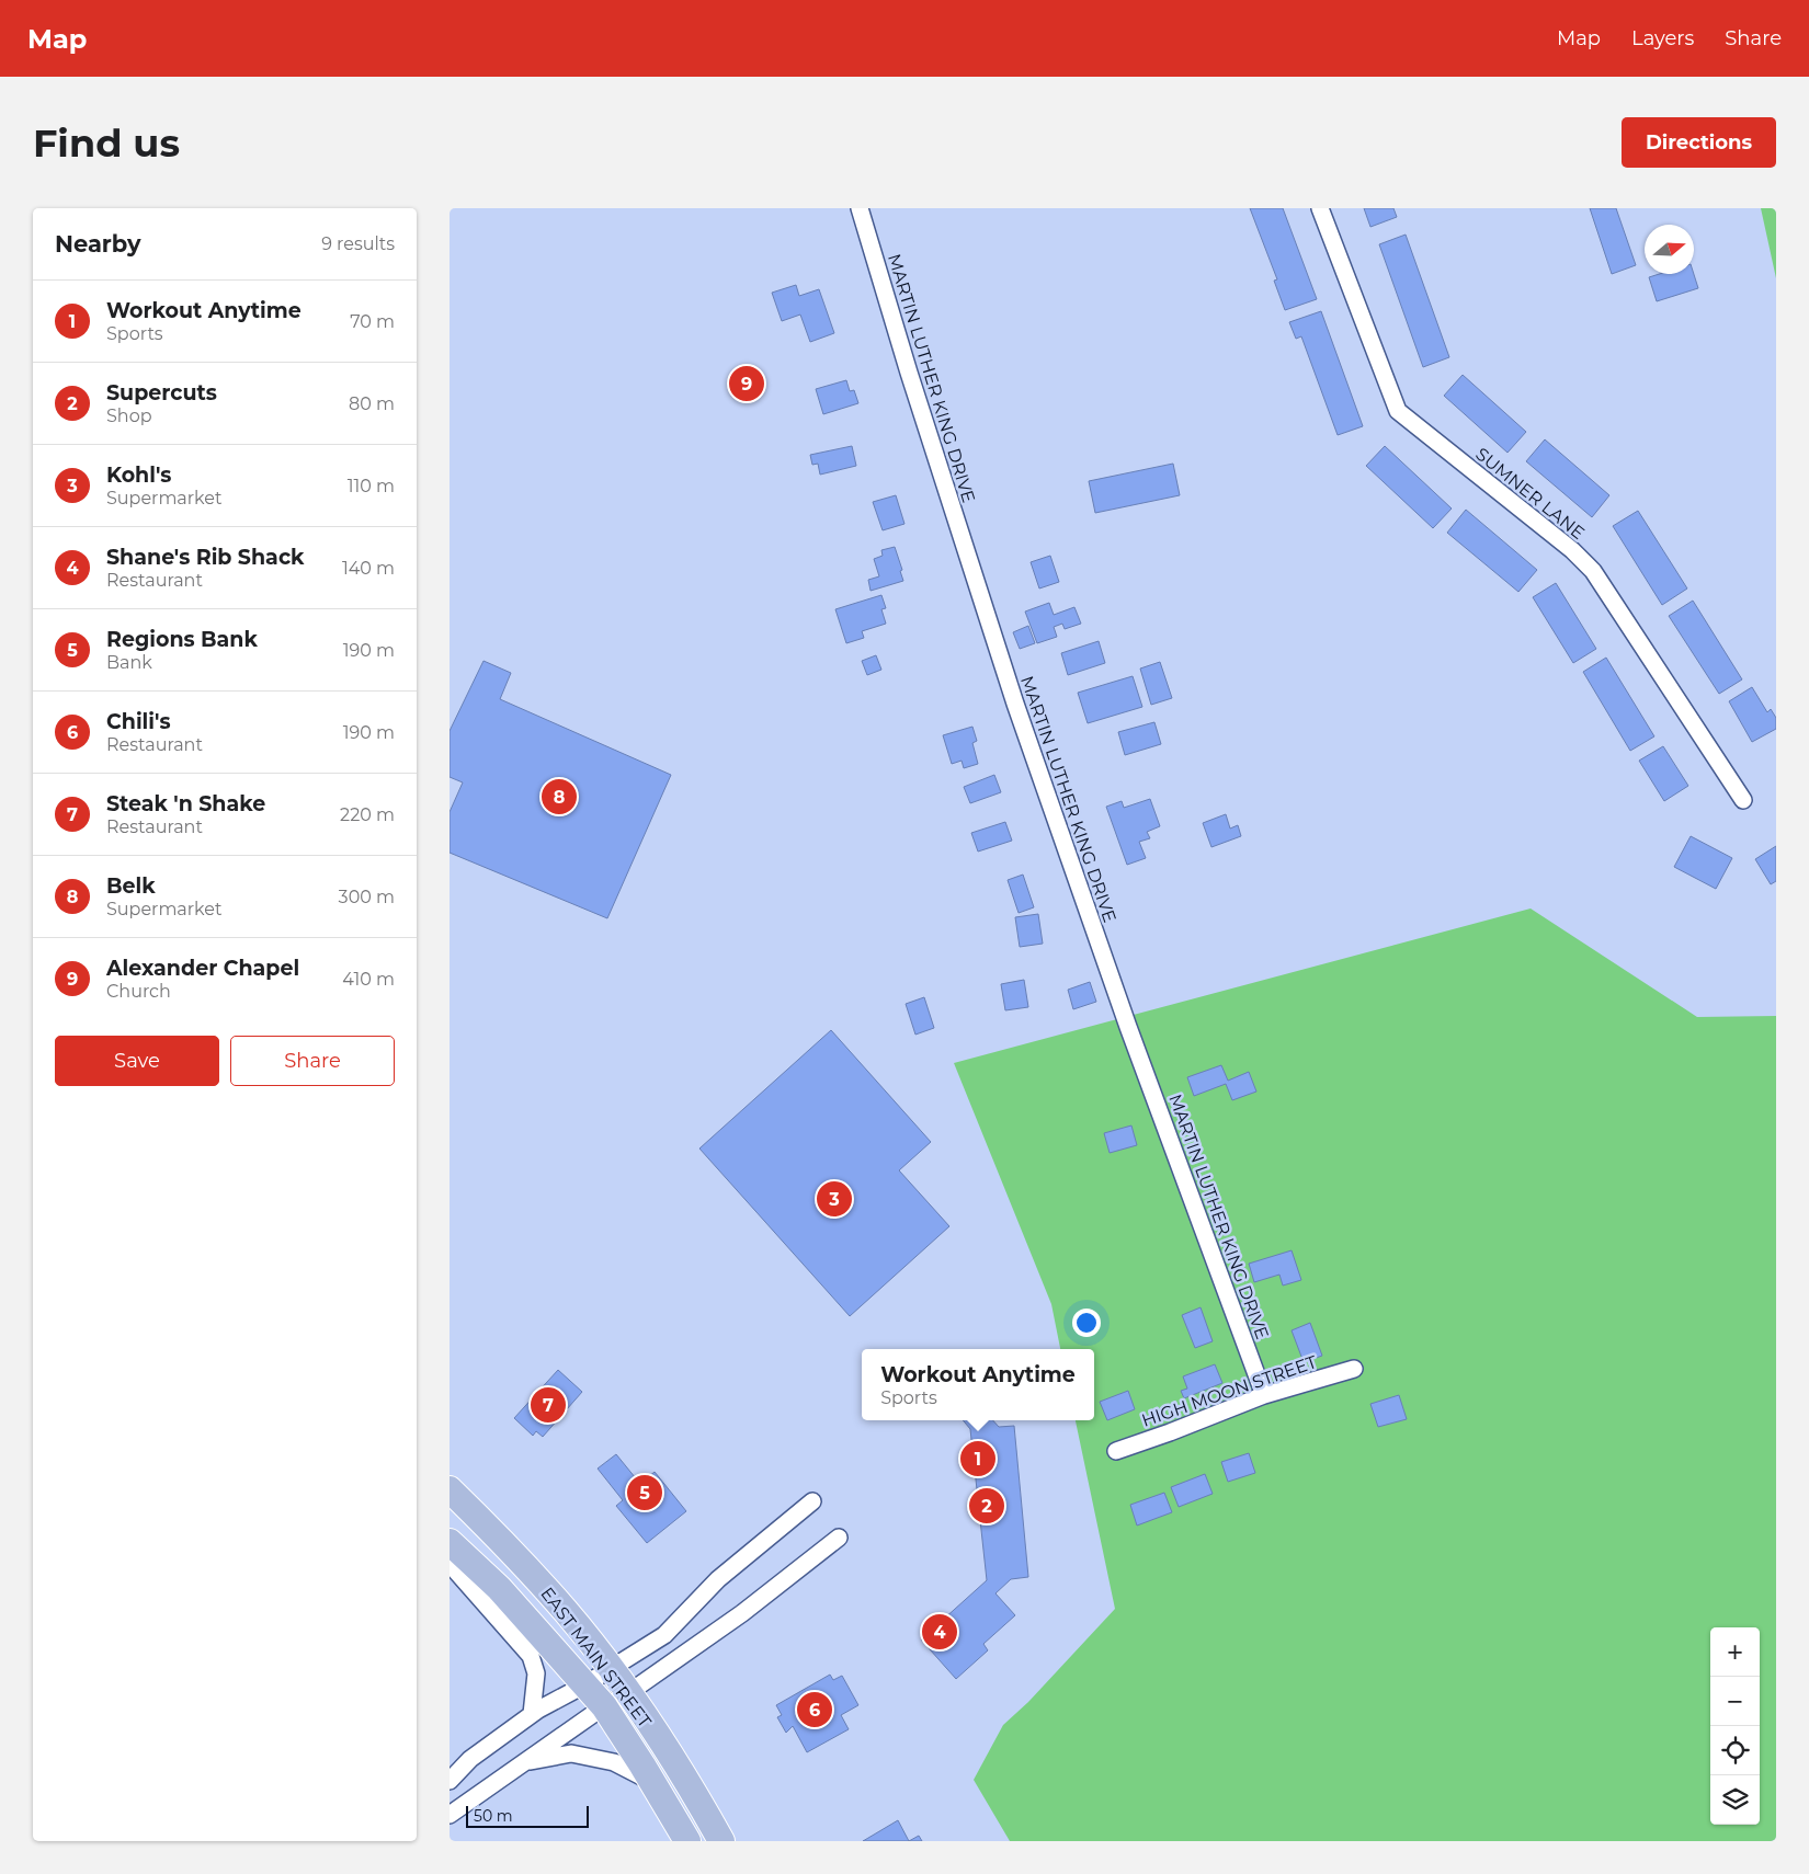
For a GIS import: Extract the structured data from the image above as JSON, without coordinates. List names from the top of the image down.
{
  "streets": {
    "main road": ["EAST MAIN STREET"],
    "street": ["MARTIN LUTHER KING DRIVE", "SUMNER LANE", "HIGH MOON STREET"]
  },
  "crossings": [
    ["MARTIN LUTHER KING DRIVE", "HIGH MOON STREET"]
  ],
  "scale_bar": "50 m",
  "north": "right",
  "page": {
    "header": "Map",
    "nav": ["Map", "Layers", "Share"],
    "buttons": [
      "Directions",
      ["Save", "Share"]
    ],
    "title": "Find us",
    "heading": ["Nearby", "9 results"],
    "list": [
      {
        "mark": "1",
        "name": "Workout Anytime",
        "note": "Sports",
        "value": "70 m"
      },
      {
        "mark": "2",
        "name": "Supercuts",
        "note": "Shop",
        "value": "80 m"
      },
      {
        "mark": "3",
        "name": "Kohl's",
        "note": "Supermarket",
        "value": "110 m"
      },
      {
        "mark": "4",
        "name": "Shane's Rib Shack",
        "note": "Restaurant",
        "value": "140 m"
      },
      {
        "mark": "5",
        "name": "Regions Bank",
        "note": "Bank",
        "value": "190 m"
      },
      {
        "mark": "6",
        "name": "Chili's",
        "note": "Restaurant",
        "value": "190 m"
      },
      {
        "mark": "7",
        "name": "Steak 'n Shake",
        "note": "Restaurant",
        "value": "220 m"
      },
      {
        "mark": "8",
        "name": "Belk",
        "note": "Supermarket",
        "value": "300 m"
      },
      {
        "mark": "9",
        "name": "Alexander Chapel",
        "note": "Church",
        "value": "410 m"
      }
    ],
    "pins": [
      "9",
      "8",
      "3",
      "7",
      "1",
      "5",
      "2",
      "4",
      "6"
    ],
    "popup": ["Workout Anytime", "Sports"],
    "map_buttons": ["+", "−"],
    "scale": "50 m"
  }
}
